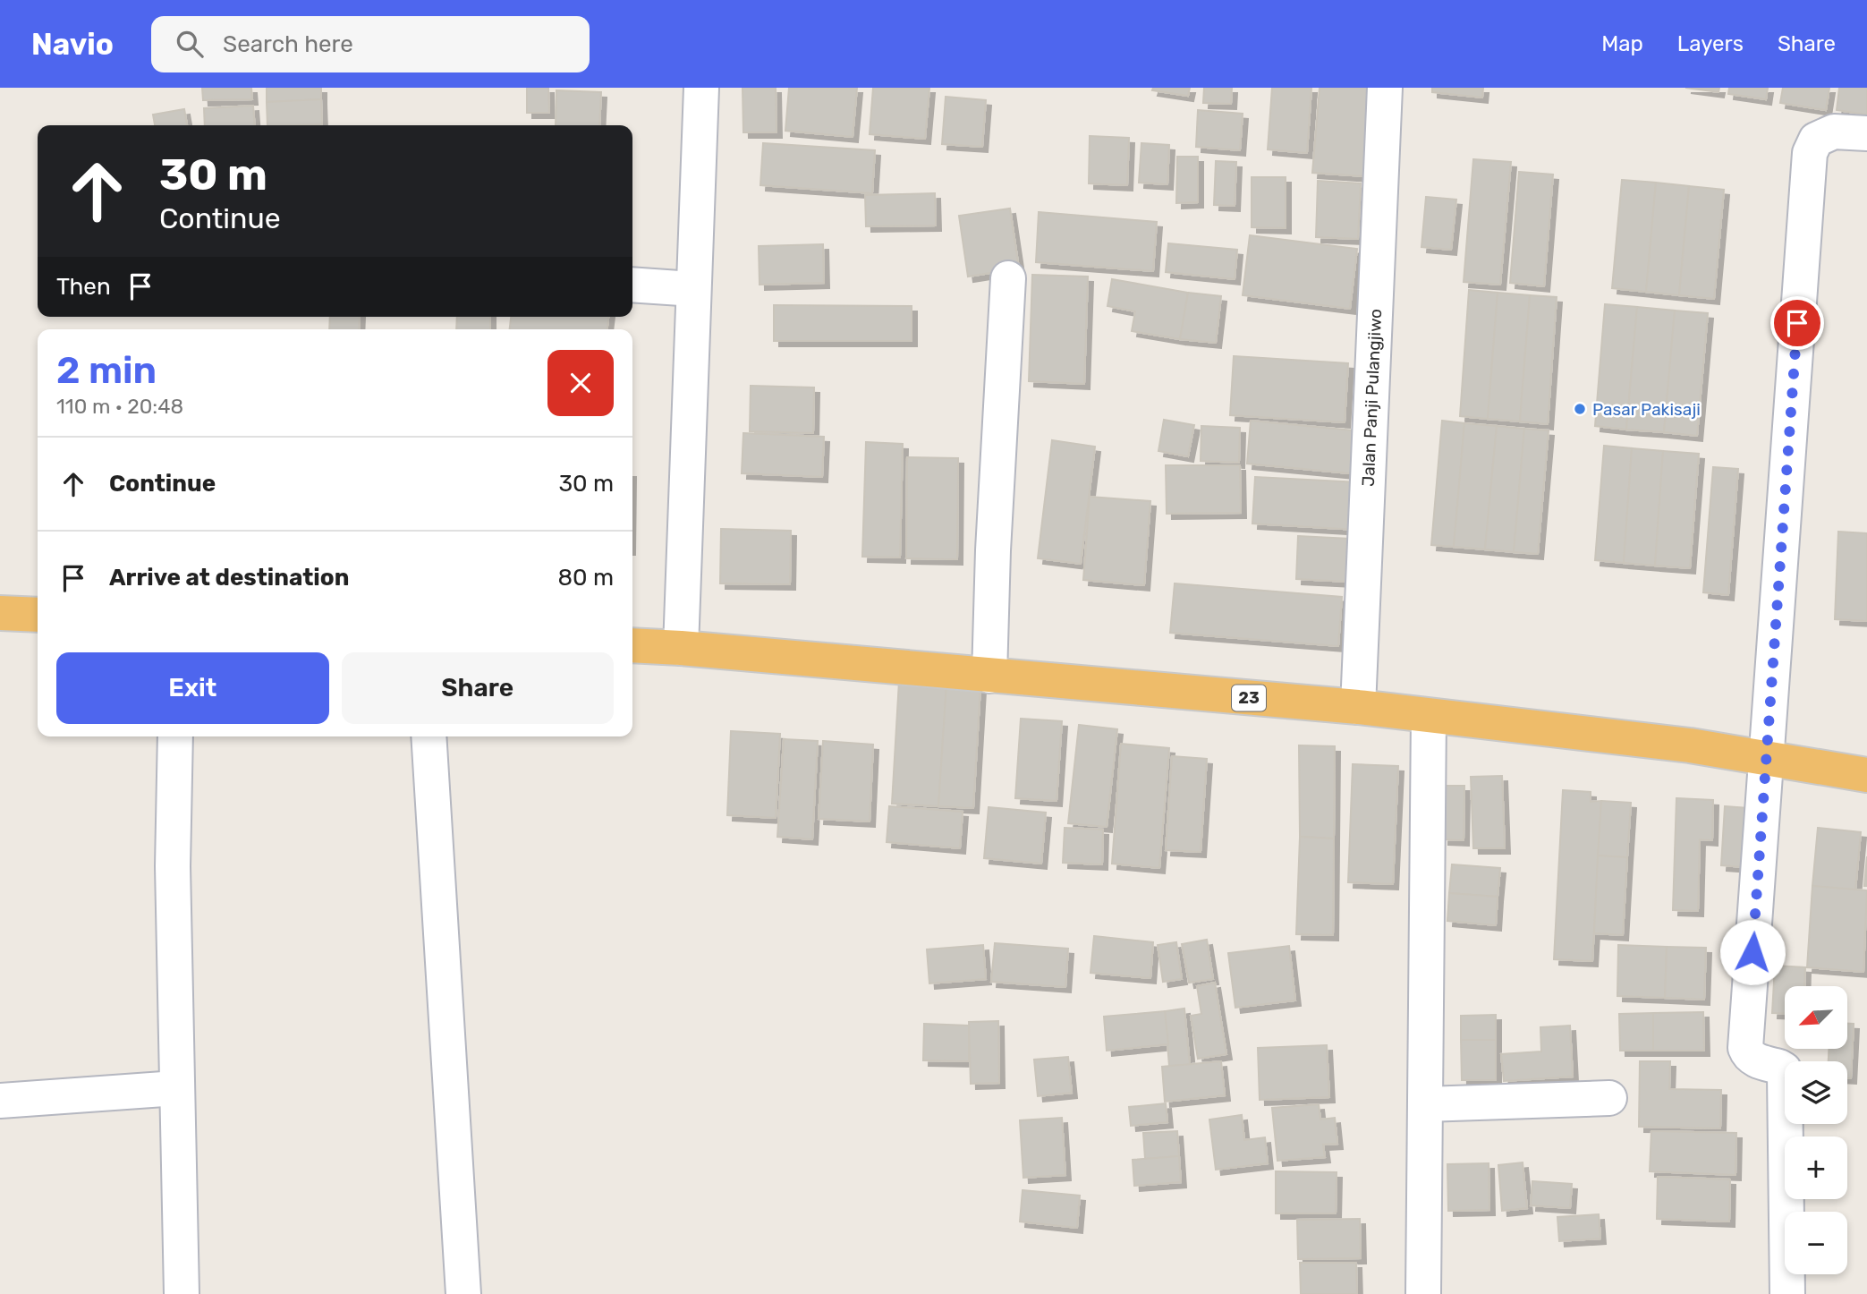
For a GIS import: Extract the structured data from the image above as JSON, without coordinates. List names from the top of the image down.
{
  "streets": {
    "highway": ["23"],
    "street": ["Jalan Panji Pulangjiwo"]
  },
  "crossings": [
    ["Jalan Panji Pulangjiwo", "23"]
  ],
  "places": ["Pasar Pakisaji"],
  "north": "bottom left",
  "page": {
    "header": "Navio",
    "search": "Search here",
    "nav": ["Map", "Layers", "Share"],
    "turn": ["30 m", "Continue"],
    "then": "Then",
    "heading": ["2 min", "110 m · 20:48"],
    "list": [
      {
        "name": "Continue",
        "value": "30 m"
      },
      {
        "name": "Arrive at destination",
        "value": "80 m"
      }
    ],
    "buttons": ["Exit", "Share"],
    "map_buttons": ["+", "−"]
  }
}
